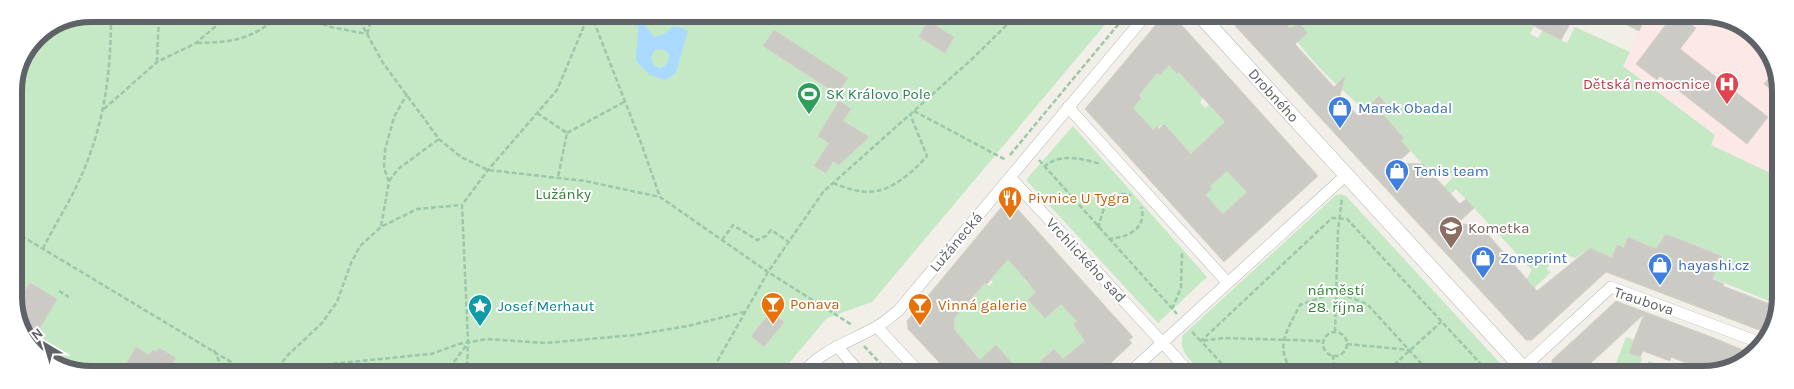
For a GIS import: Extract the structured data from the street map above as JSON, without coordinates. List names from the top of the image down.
{
  "streets": {
    "street": [
      "Drobného",
      "Lužánecká",
      "Vrchlického sad",
      "Traubova"
    ]
  },
  "crossings": [
    ["Lužánecká", "Vrchlického sad"]
  ],
  "parks": ["Lužánky", "náměstí 28. října"],
  "places": {
    "hospital": ["Dětská nemocnice"],
    "sports": ["SK Královo Pole"],
    "shop": [
      "Marek Obadal",
      "Tenis team",
      "Zoneprint",
      "hayashi.cz"
    ],
    "restaurant": ["Pivnice U Tygra"],
    "school or university": ["Kometka"],
    "bar": ["Ponava", "Vinná galerie"],
    "place": ["Josef Merhaut"]
  },
  "north": "top left"
}
